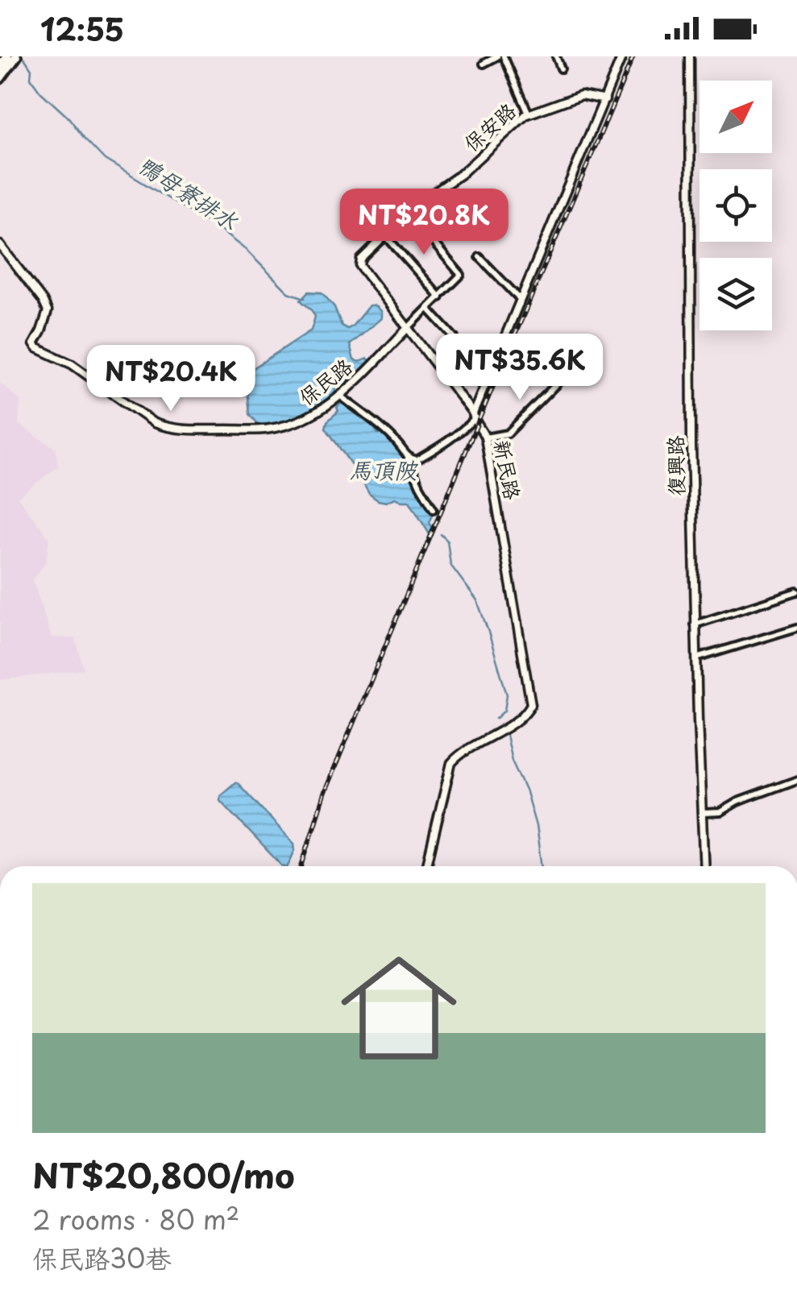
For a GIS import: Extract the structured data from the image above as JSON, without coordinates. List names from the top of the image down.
{
  "streets": {
    "street": [
      "保安路",
      "保民路",
      "復興路",
      "新民路"
    ]
  },
  "crossings": [
    ["保安路", "保民路"],
    ["保安路", "新民路"]
  ],
  "water": ["鴨母寮排水", "馬頂陂"],
  "north": "top right",
  "page": {
    "status": "12:55",
    "price": ["NT$20.8K", "NT$35.6K", "NT$20.4K"],
    "list": [
      {
        "name": "NT$20,800/mo",
        "note": "2 rooms · 80 m² · 保民路30巷"
      }
    ]
  }
}
